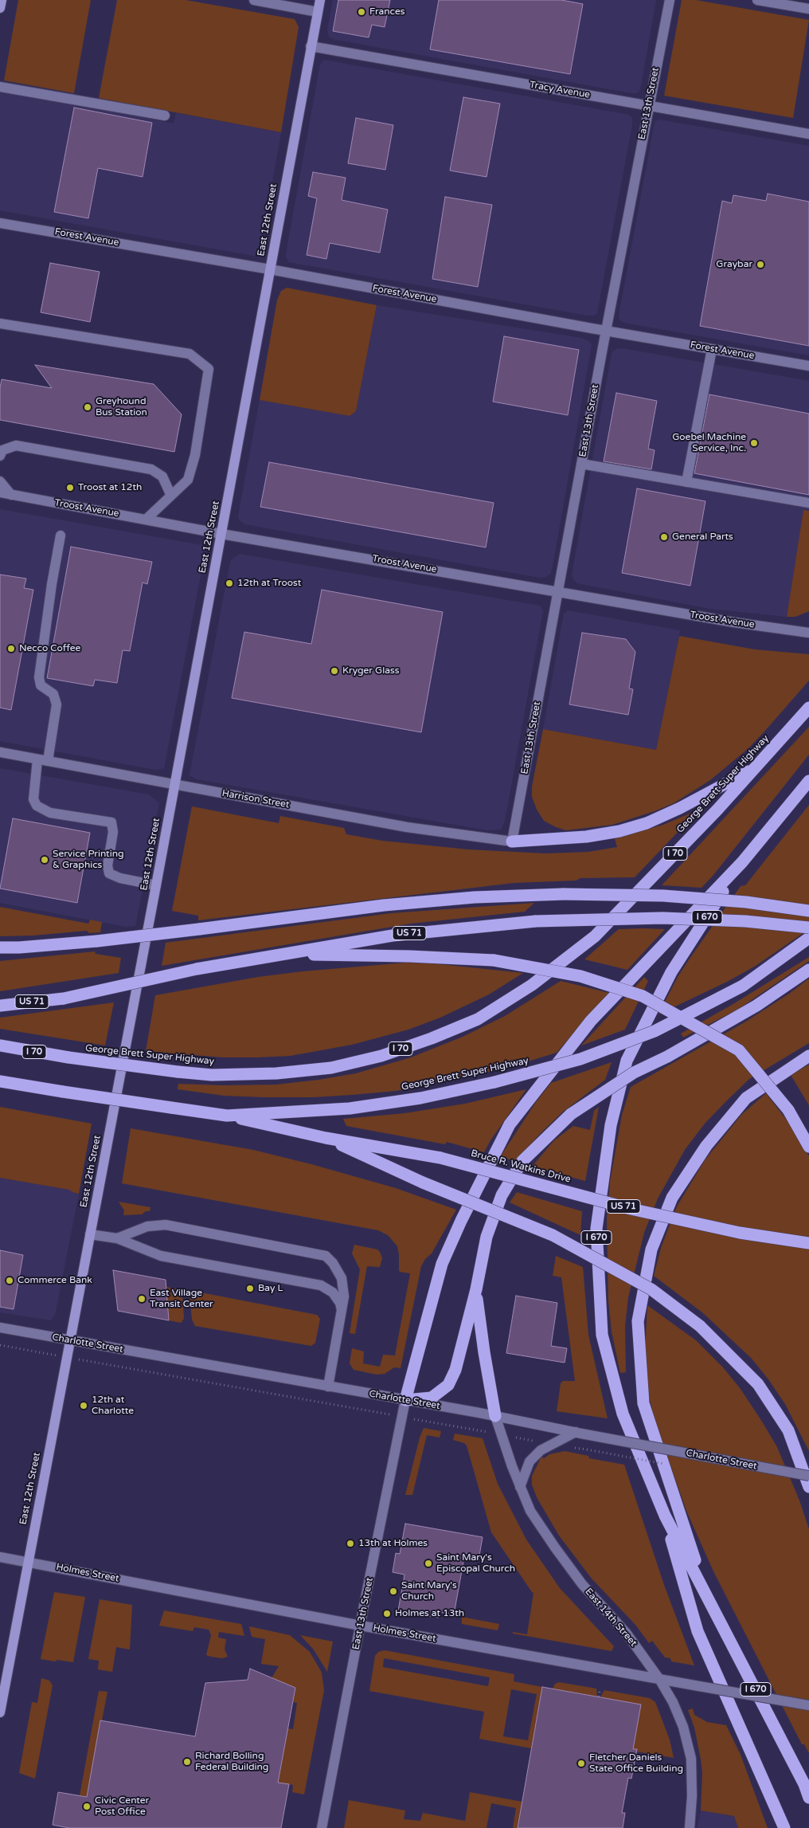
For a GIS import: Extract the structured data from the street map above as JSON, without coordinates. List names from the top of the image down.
{
  "streets": {
    "highway": [
      "George Brett Super Highway",
      "I 70",
      "I 670",
      "US 71",
      "Bruce R. Watkins Drive"
    ],
    "main road": ["East 12th Street"],
    "street": [
      "Tracy Avenue",
      "East 13th Street",
      "Forest Avenue",
      "Troost Avenue",
      "Harrison Street",
      "Charlotte Street",
      "Holmes Street",
      "East 14th Street"
    ]
  },
  "crossings": [
    ["Tracy Avenue", "East 13th Street"],
    ["Tracy Avenue", "East 12th Street"],
    ["East 13th Street", "Forest Avenue"],
    ["East 13th Street", "Troost Avenue"],
    ["East 13th Street", "Harrison Street"],
    ["East 13th Street", "Charlotte Street"],
    ["East 13th Street", "Holmes Street"],
    ["East 12th Street", "Forest Avenue"],
    ["East 12th Street", "Troost Avenue"],
    ["East 12th Street", "Harrison Street"],
    ["East 12th Street", "Charlotte Street"],
    ["East 12th Street", "Holmes Street"],
    ["George Brett Super Highway", "Bruce R. Watkins Drive"],
    ["Charlotte Street", "East 14th Street"],
    ["Holmes Street", "East 14th Street"]
  ],
  "places": [
    "Frances",
    "Graybar",
    "Greyhound Bus Station",
    "Goebel Machine Service, Inc.",
    "Troost at 12th",
    "General Parts",
    "12th at Troost",
    "Necco Coffee",
    "Kryger Glass",
    "Service Printing & Graphics",
    "Commerce Bank",
    "Bay L",
    "East Village Transit Center",
    "12th at Charlotte",
    "13th at Holmes",
    "Saint Mary's Episcopal Church",
    "Saint Mary's Church",
    "Holmes at 13th",
    "Richard Bolling Federal Building",
    "Fletcher Daniels State Office Building",
    "Civic Center Post Office"
  ]
}
